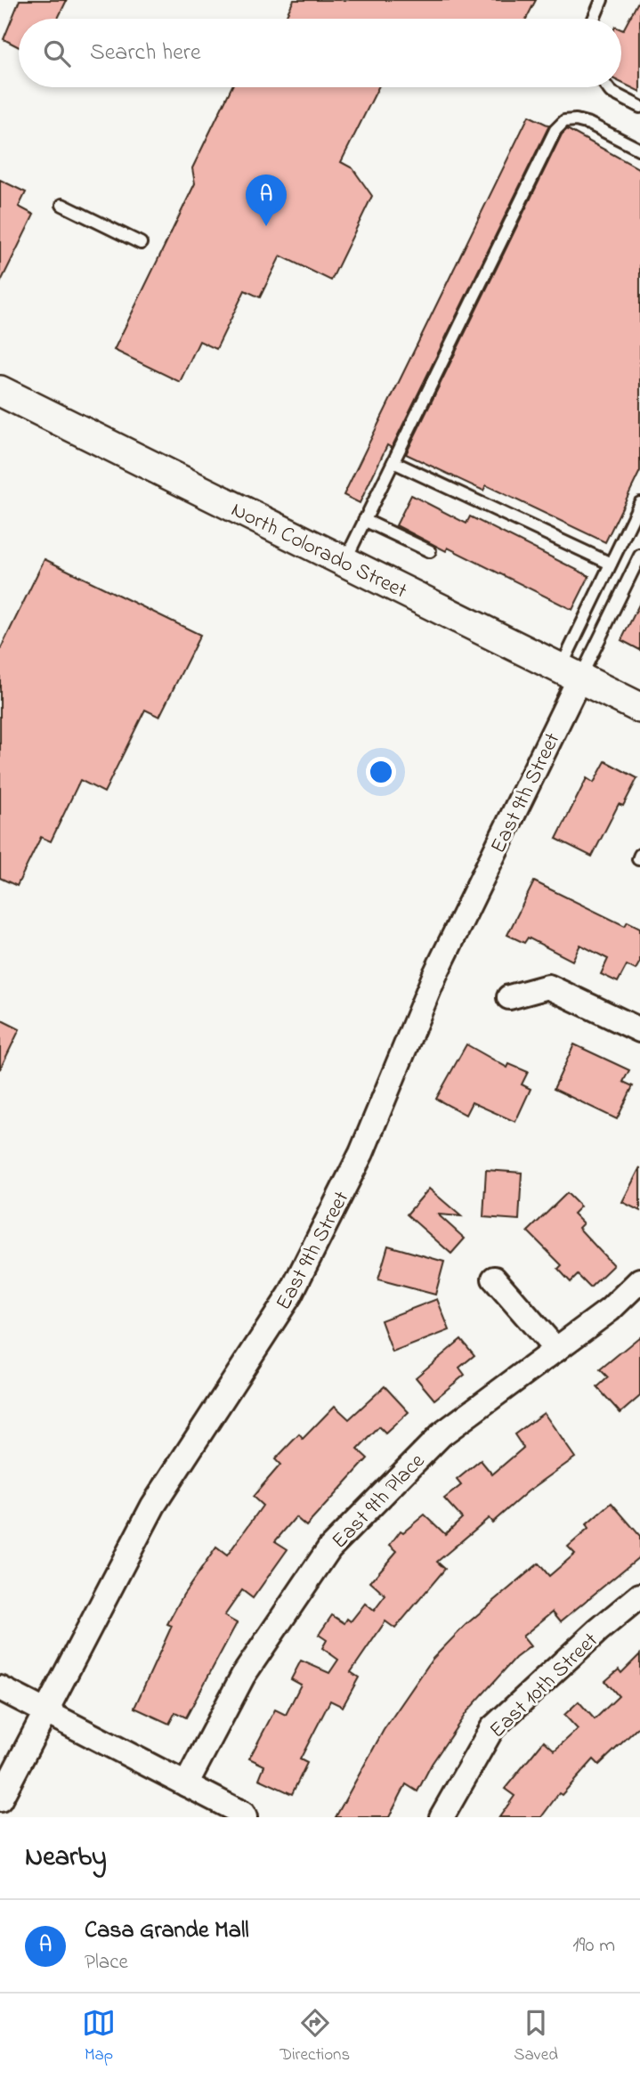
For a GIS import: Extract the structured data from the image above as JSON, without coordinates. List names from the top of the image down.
{
  "streets": {
    "street": [
      "North Colorado Street",
      "East 9th Street",
      "East 9th Place",
      "East 10th Street"
    ]
  },
  "crossings": [
    ["North Colorado Street", "East 9th Street"]
  ],
  "page": {
    "search": "Search here",
    "pins": "A",
    "heading": "Nearby",
    "list": [
      {
        "mark": "A",
        "name": "Casa Grande Mall",
        "note": "Place",
        "value": "190 m"
      }
    ],
    "nav": ["Map", "Directions", "Saved"]
  }
}
